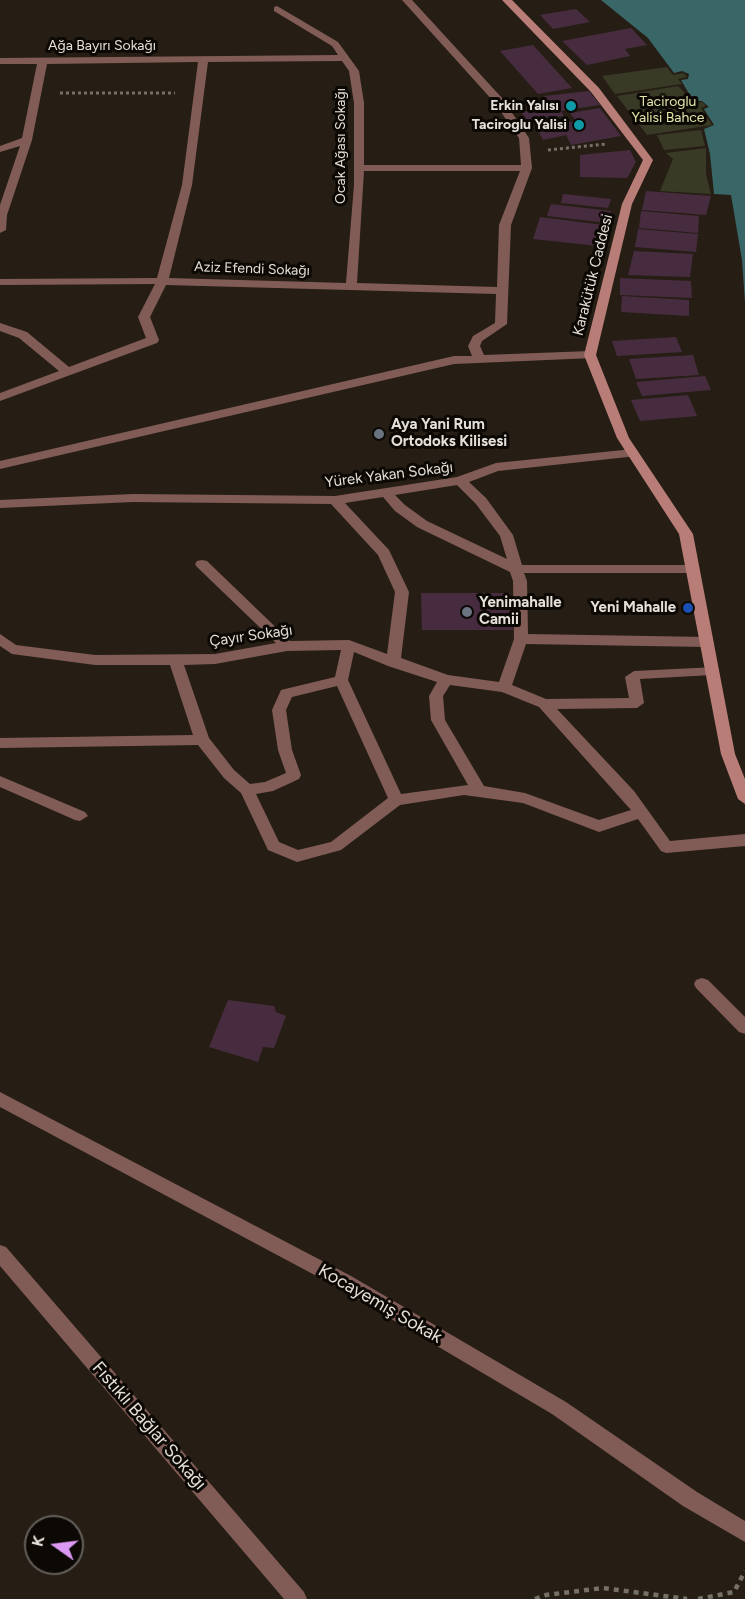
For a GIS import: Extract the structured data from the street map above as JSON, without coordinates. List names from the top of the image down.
{
  "streets": {
    "main road": ["Karakütük Caddesi"],
    "street": [
      "Ağa Bayırı Sokağı",
      "Ocak Ağası Sokağı",
      "Aziz Efendi Sokağı",
      "Yürek Yakan Sokağı",
      "Çayır Sokağı",
      "Kocayemiş Sokak",
      "Fıstıklı Bağlar Sokağı"
    ]
  },
  "crossings": [
    ["Ağa Bayırı Sokağı", "Ocak Ağası Sokağı"],
    ["Ocak Ağası Sokağı", "Aziz Efendi Sokağı"],
    ["Yürek Yakan Sokağı", "Çayır Sokağı"]
  ],
  "parks": ["Taciroglu Yalisi Bahce"],
  "places": [
    "Erkin Yalısı",
    "Taciroglu Yalisi",
    "Aya Yani Rum Ortodoks Kilisesi",
    "Yeni Mahalle",
    "Yenimahalle Camii"
  ],
  "north": "left"
}
